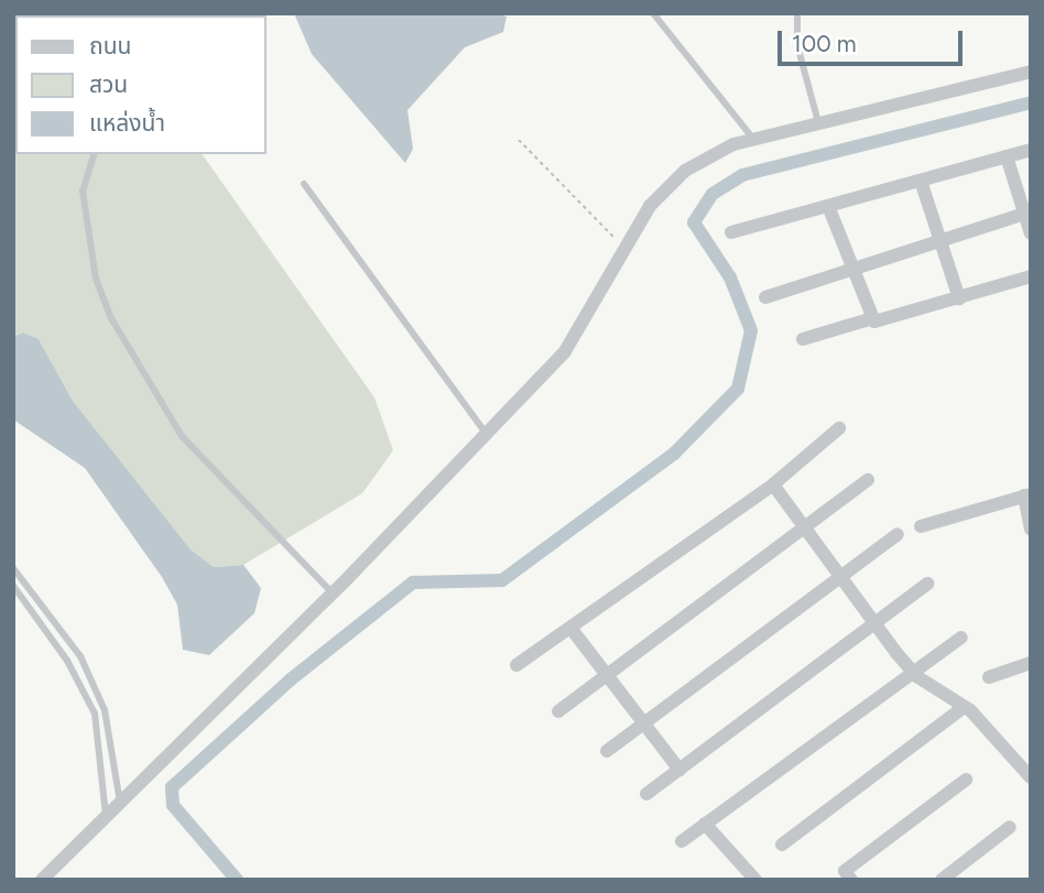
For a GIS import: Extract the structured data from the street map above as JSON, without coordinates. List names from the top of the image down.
{
  "legend": ["ถนน", "สวน", "แหล่งน้ำ"],
  "scale_bar": "100 m"
}
